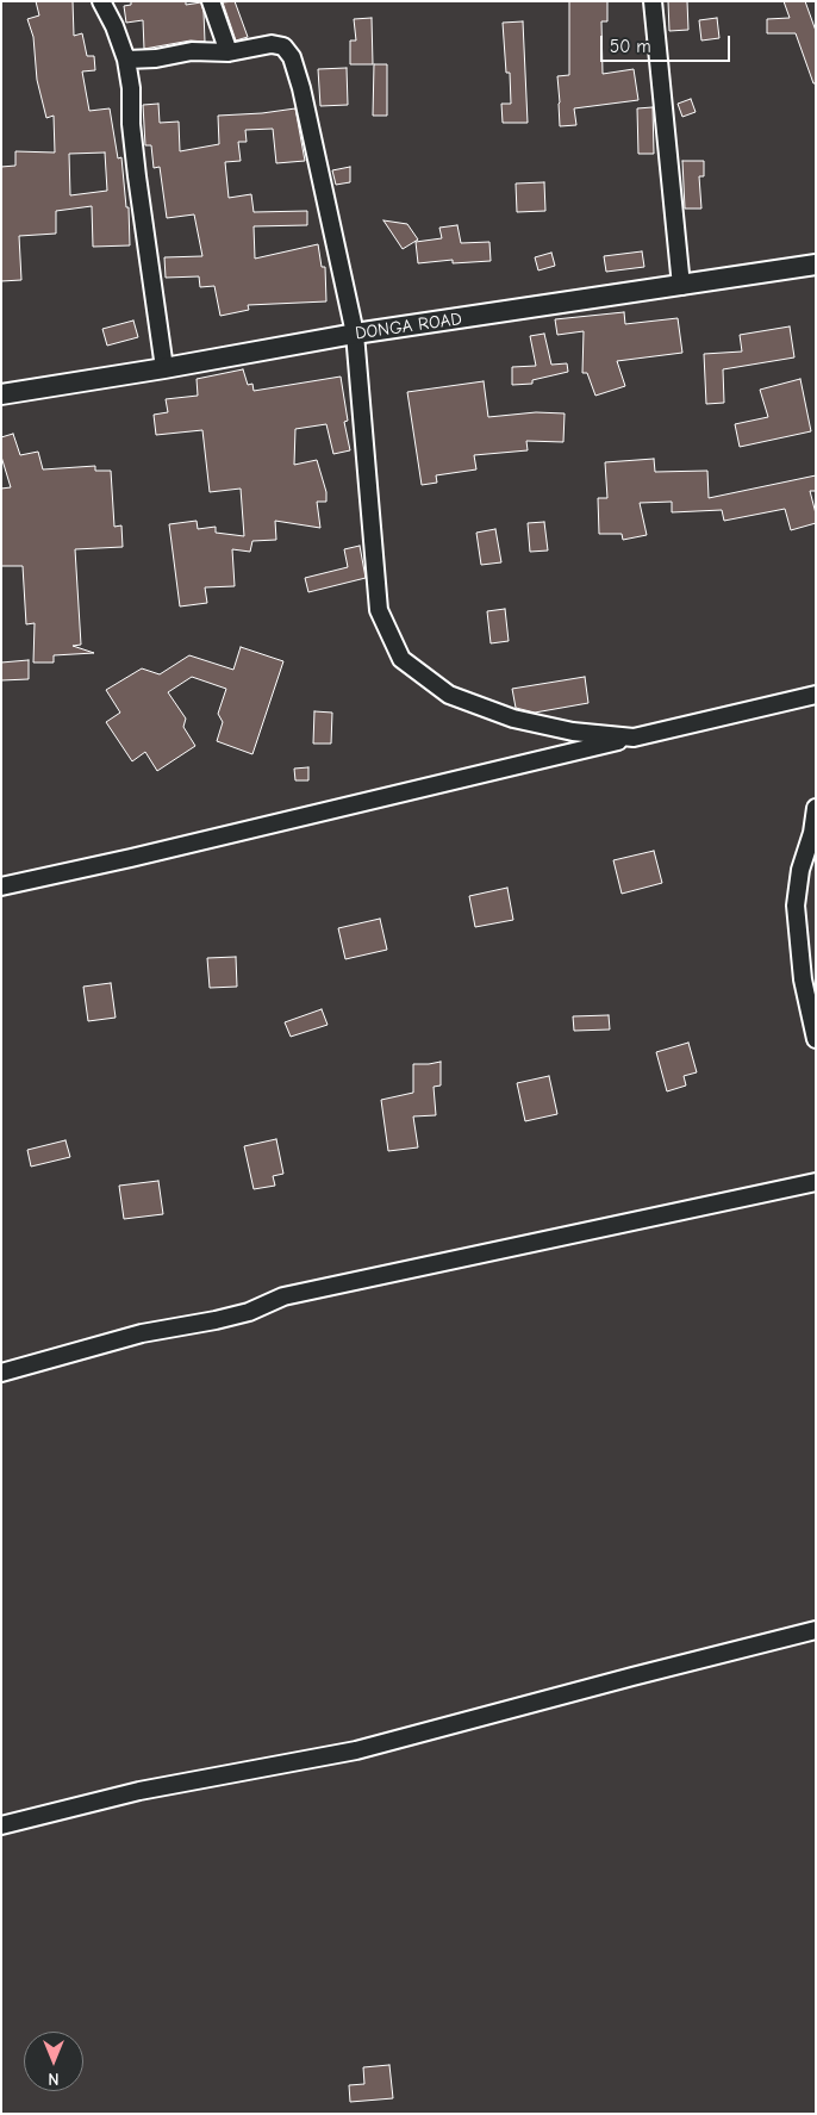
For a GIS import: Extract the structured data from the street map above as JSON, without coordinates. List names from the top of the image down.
{
  "streets": {
    "street": ["DONGA ROAD"]
  },
  "scale_bar": "50 m",
  "north": "bottom"
}
